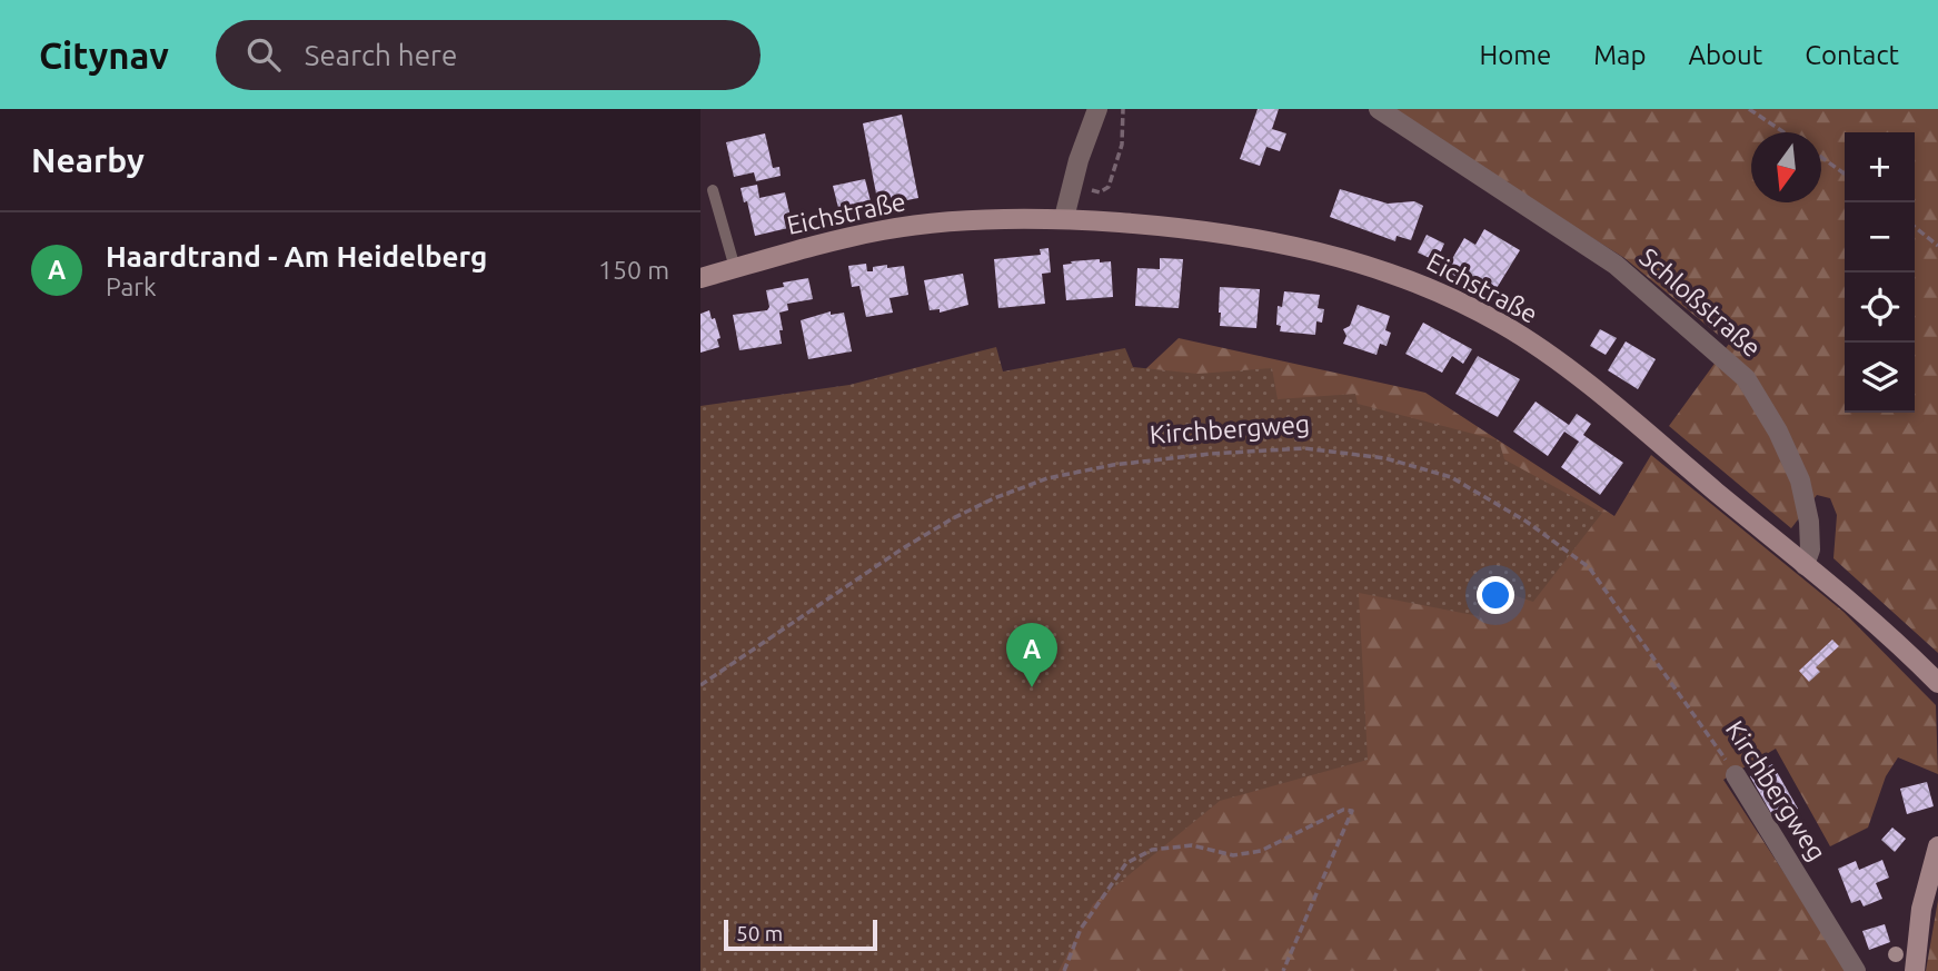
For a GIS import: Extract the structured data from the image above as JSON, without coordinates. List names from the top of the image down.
{
  "streets": {
    "street": ["Eichstraße", "Schloßstraße", "Kirchbergweg"]
  },
  "crossings": [
    ["Eichstraße", "Schloßstraße"]
  ],
  "scale_bar": "50 m",
  "north": "bottom",
  "page": {
    "header": "Citynav",
    "search": "Search here",
    "nav": [
      "Home",
      "Map",
      "About",
      "Contact"
    ],
    "heading": "Nearby",
    "map_buttons": ["+", "−"],
    "list": [
      {
        "mark": "A",
        "name": "Haardtrand - Am Heidelberg",
        "note": "Park",
        "value": "150 m"
      }
    ],
    "pins": "A",
    "scale": "50 m"
  }
}
